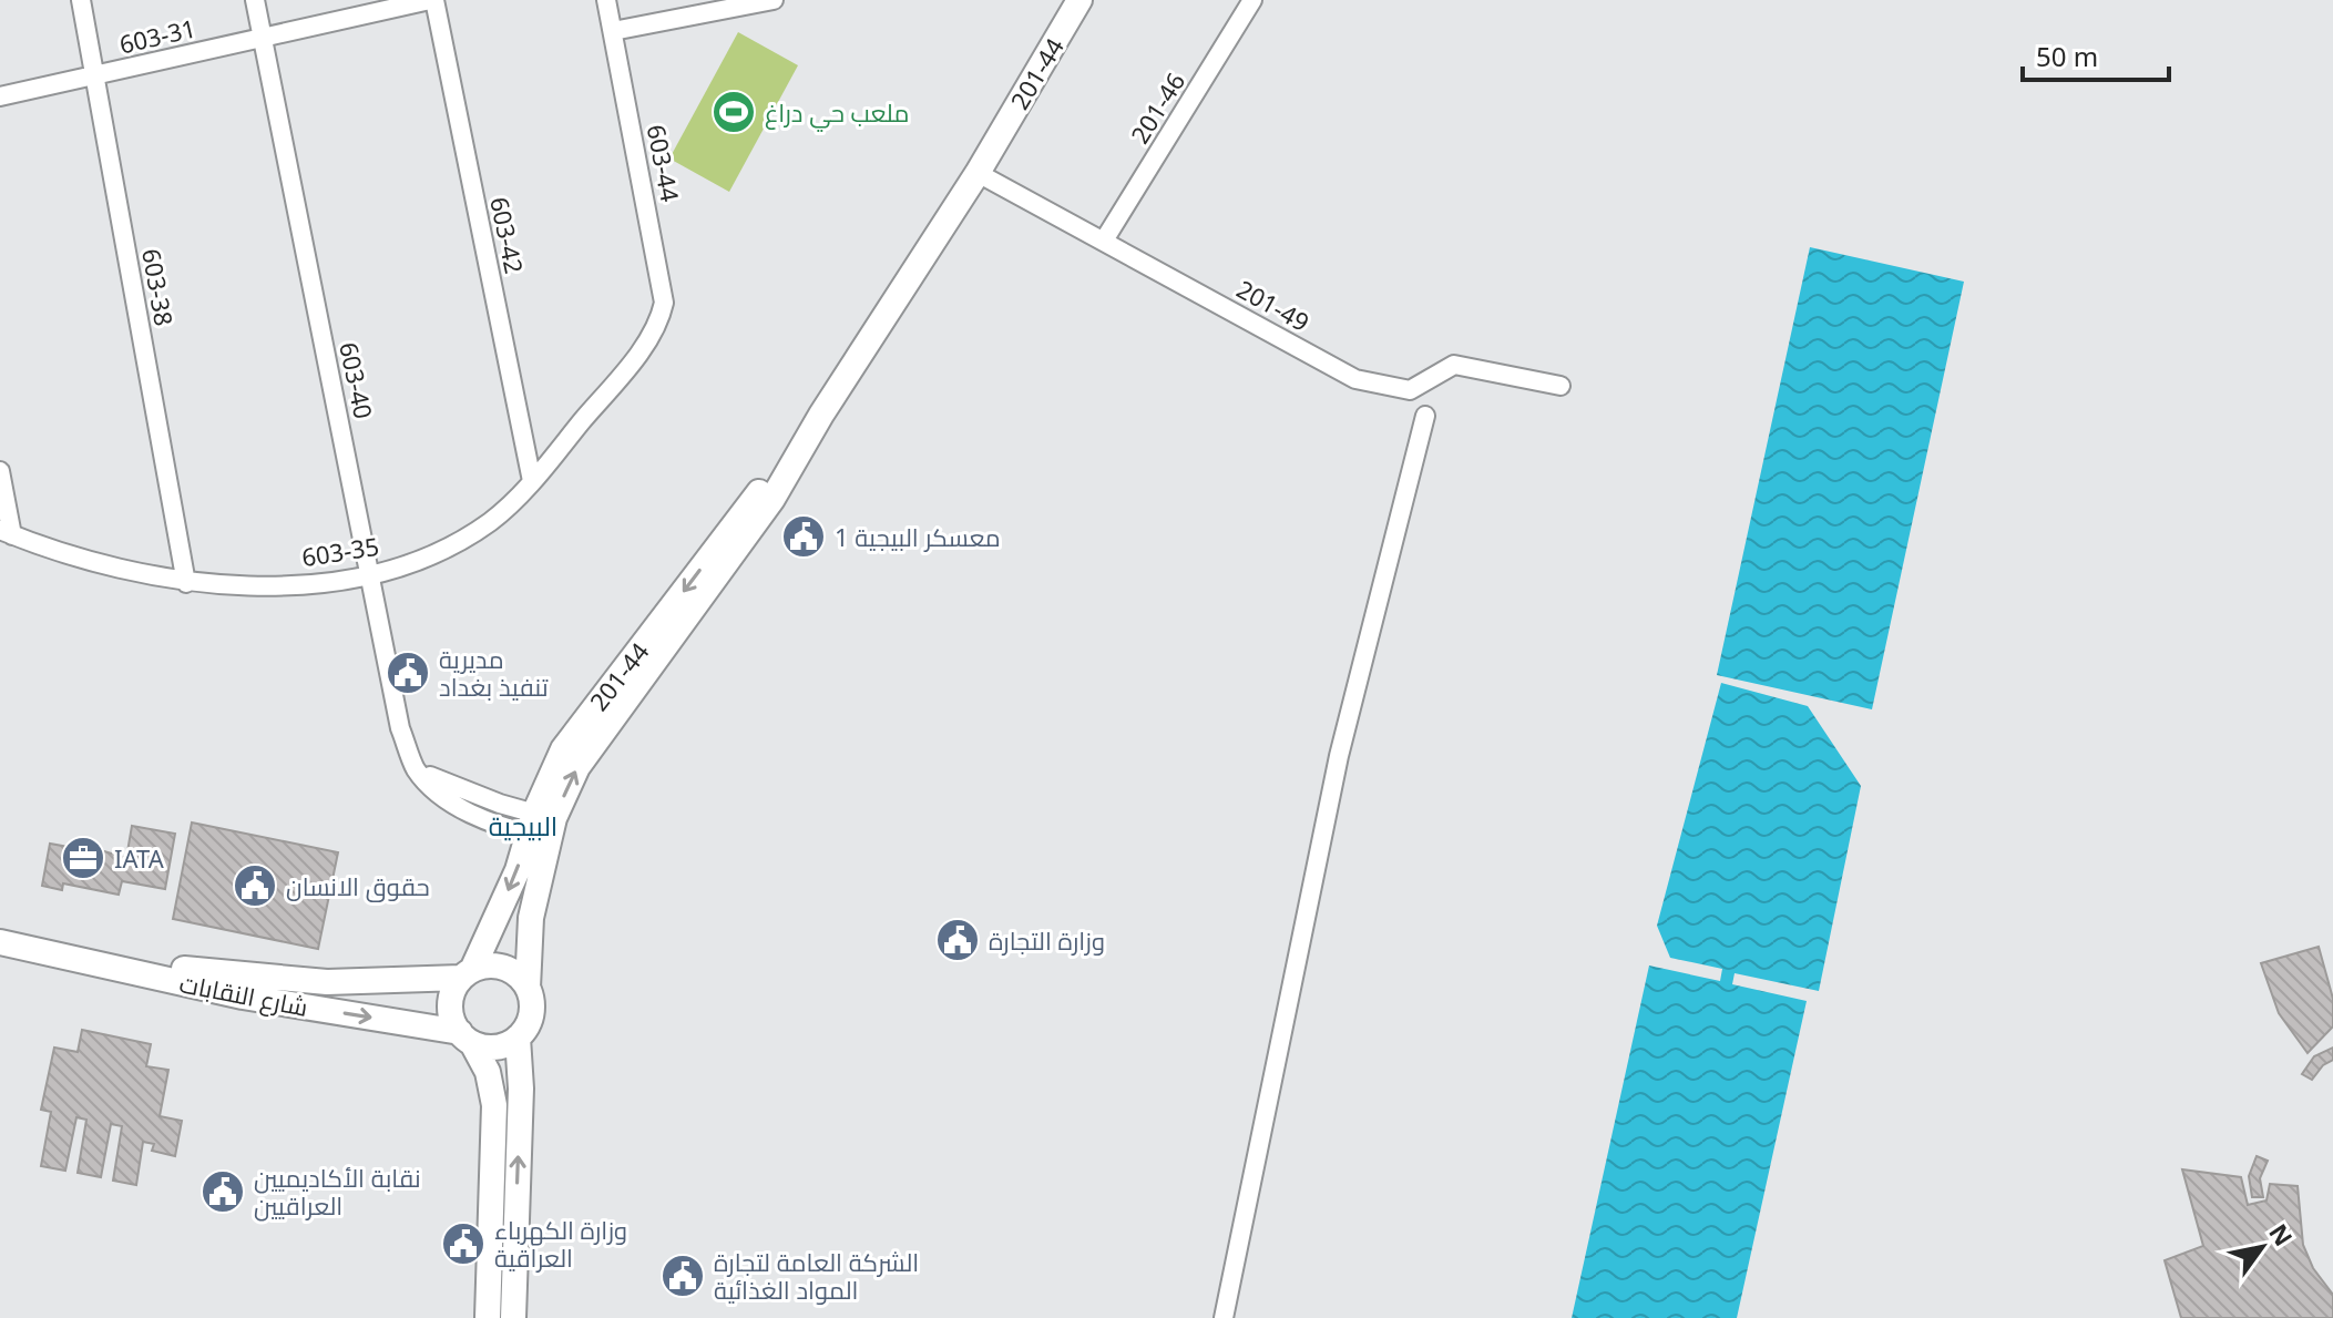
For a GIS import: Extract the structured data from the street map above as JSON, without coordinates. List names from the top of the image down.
{
  "streets": {
    "street": [
      "603-31",
      "201-44",
      "201-46",
      "603-44",
      "603-42",
      "603-38",
      "201-49",
      "603-40",
      "603-35",
      "شارع النقابات"
    ]
  },
  "crossings": [
    ["603-31", "603-42"],
    ["603-31", "603-38"],
    ["603-31", "603-40"],
    ["201-44", "201-49"],
    ["201-44", "603-40"],
    ["201-44", "شارع النقابات"],
    ["201-46", "201-49"],
    ["603-44", "603-35"],
    ["603-42", "603-35"],
    ["603-38", "603-35"],
    ["603-40", "603-35"]
  ],
  "districts": ["البيجية"],
  "places": {
    "sports": ["ملعب حي دراغ"],
    "public building": [
      "معسكر البيجية 1",
      "مديرية تنفيذ بغداد",
      "حقوق الانسان",
      "وزارة التجارة",
      "نقابة الأكاديميين العراقيين",
      "وزارة الكهرباء العراقية",
      "الشركة العامة لتجارة المواد الغذائية"
    ],
    "office": ["IATA"]
  },
  "scale_bar": "50 m",
  "north": "top right"
}
